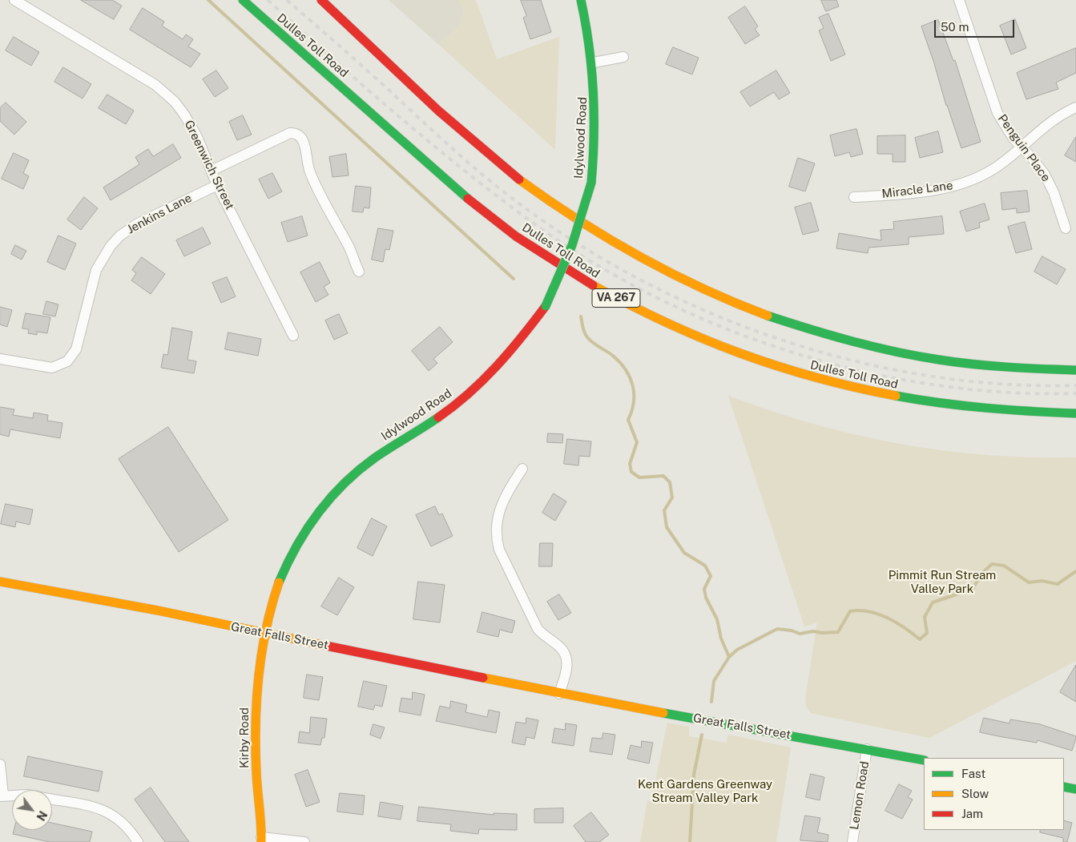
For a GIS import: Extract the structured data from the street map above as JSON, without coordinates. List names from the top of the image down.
{
  "streets": {
    "main road": [
      "Dulles Toll Road",
      "Idylwood Road",
      "VA 267",
      "Great Falls Street",
      "Kirby Road"
    ],
    "street": [
      "Penguin Place",
      "Greenwich Street",
      "Miracle Lane",
      "Jenkins Lane",
      "Lemon Road"
    ]
  },
  "crossings": [
    ["Idylwood Road", "Great Falls Street"],
    ["Idylwood Road", "Kirby Road"],
    ["Penguin Place", "Miracle Lane"],
    ["Greenwich Street", "Jenkins Lane"],
    ["Great Falls Street", "Kirby Road"],
    ["Great Falls Street", "Lemon Road"]
  ],
  "parks": ["Pimmit Run Stream Valley Park", "Kent Gardens Greenway Stream Valley Park"],
  "legend": ["Fast", "Slow", "Jam"],
  "scale_bar": "50 m",
  "north": "bottom right"
}
